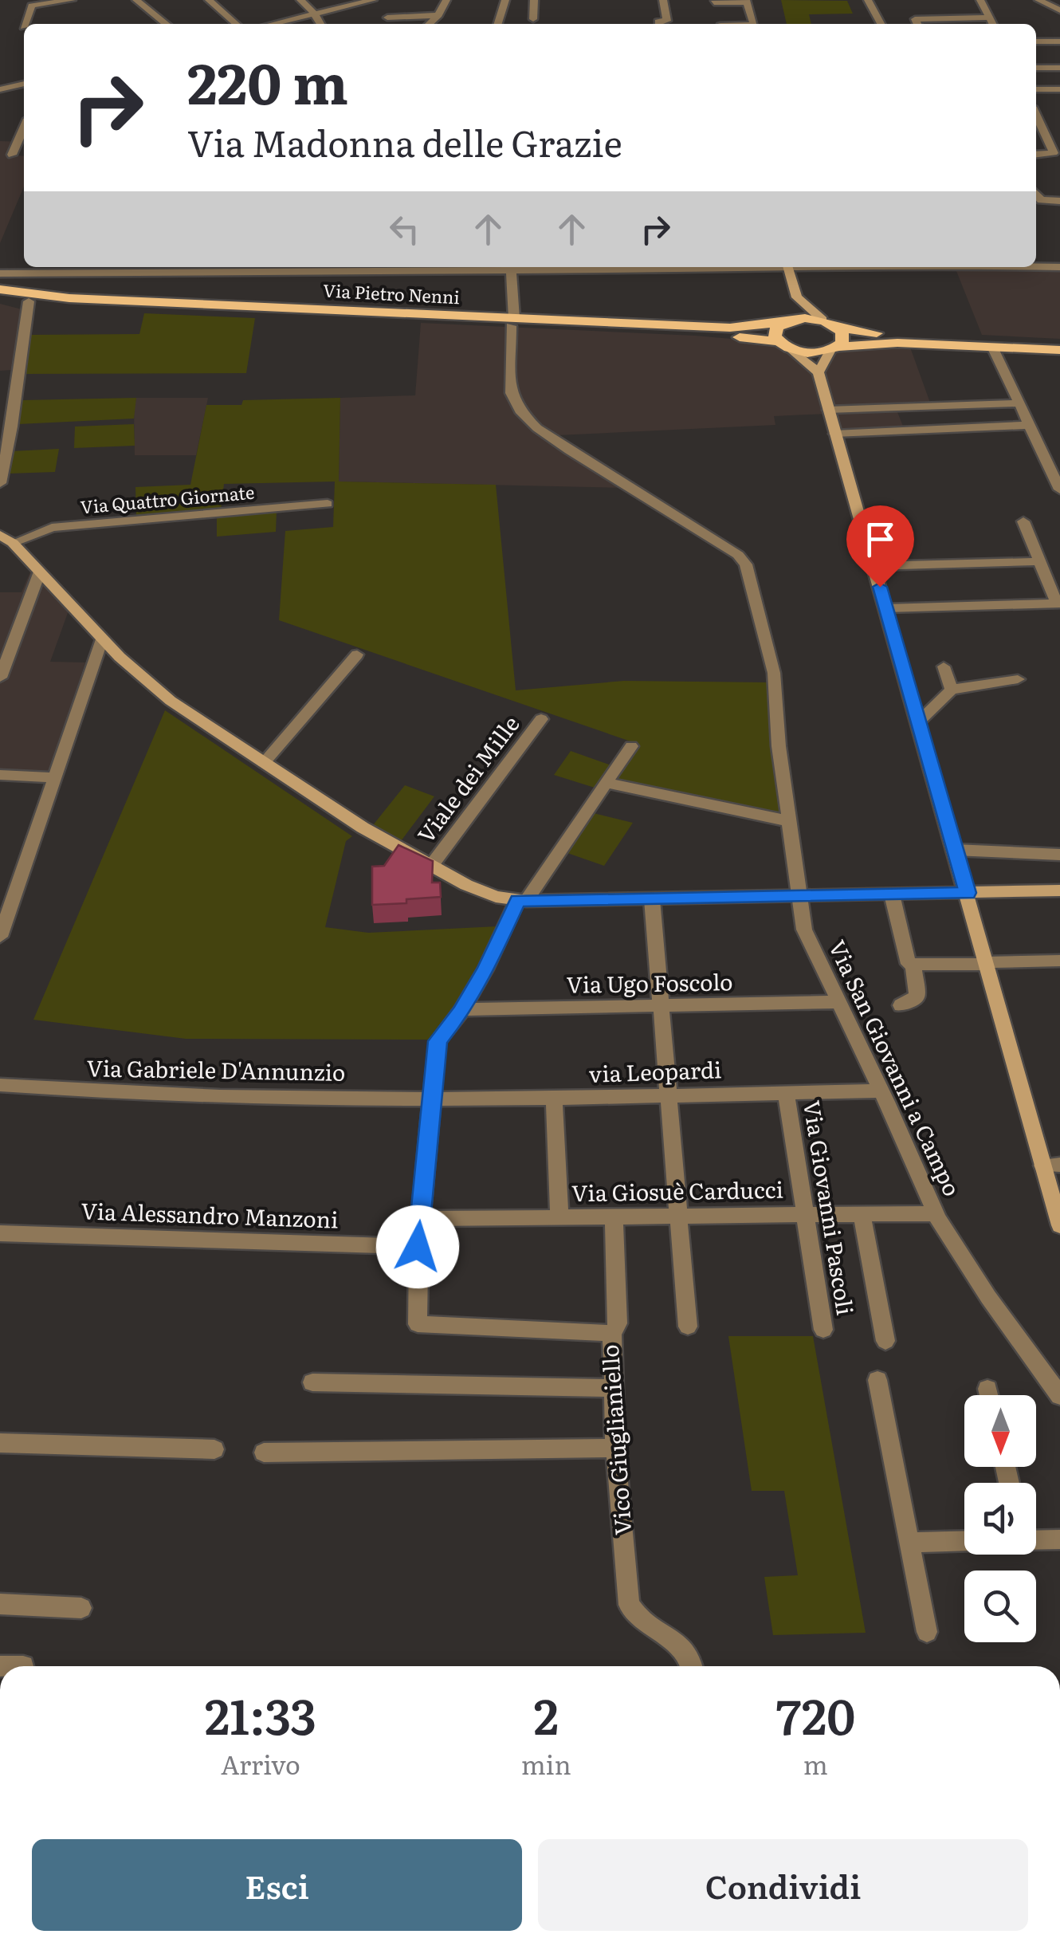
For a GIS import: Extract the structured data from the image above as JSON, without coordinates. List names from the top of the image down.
{
  "streets": {
    "main road": ["Via Pietro Nenni"],
    "street": [
      "Via Quattro Giornate",
      "Viale dei Mille",
      "Via Ugo Foscolo",
      "Via San Giovanni a Campo",
      "Via Gabriele D'Annunzio",
      "via Leopardi",
      "Via Giosuè Carducci",
      "Via Giovanni Pascoli",
      "Via Alessandro Manzoni",
      "Vico Giuglianiello"
    ]
  },
  "crossings": [
    ["Via Pietro Nenni", "Via San Giovanni a Campo"],
    ["Via Ugo Foscolo", "Via San Giovanni a Campo"],
    ["Via Ugo Foscolo", "Vico Giuglianiello"],
    ["Via San Giovanni a Campo", "via Leopardi"],
    ["Via San Giovanni a Campo", "Via Giosuè Carducci"],
    ["Via Gabriele D'Annunzio", "via Leopardi"],
    ["Via Gabriele D'Annunzio", "Vico Giuglianiello"],
    ["via Leopardi", "Via Giovanni Pascoli"],
    ["via Leopardi", "Vico Giuglianiello"],
    ["Via Giosuè Carducci", "Via Giovanni Pascoli"],
    ["Via Giosuè Carducci", "Vico Giuglianiello"],
    ["Via Alessandro Manzoni", "Vico Giuglianiello"]
  ],
  "north": "bottom",
  "page": {
    "turn": ["220 m", "Via Madonna delle Grazie"],
    "eta": [
      "21:33",
      "Arrivo",
      "2",
      "min",
      "720",
      "m"
    ],
    "buttons": ["Esci", "Condividi"]
  }
}
